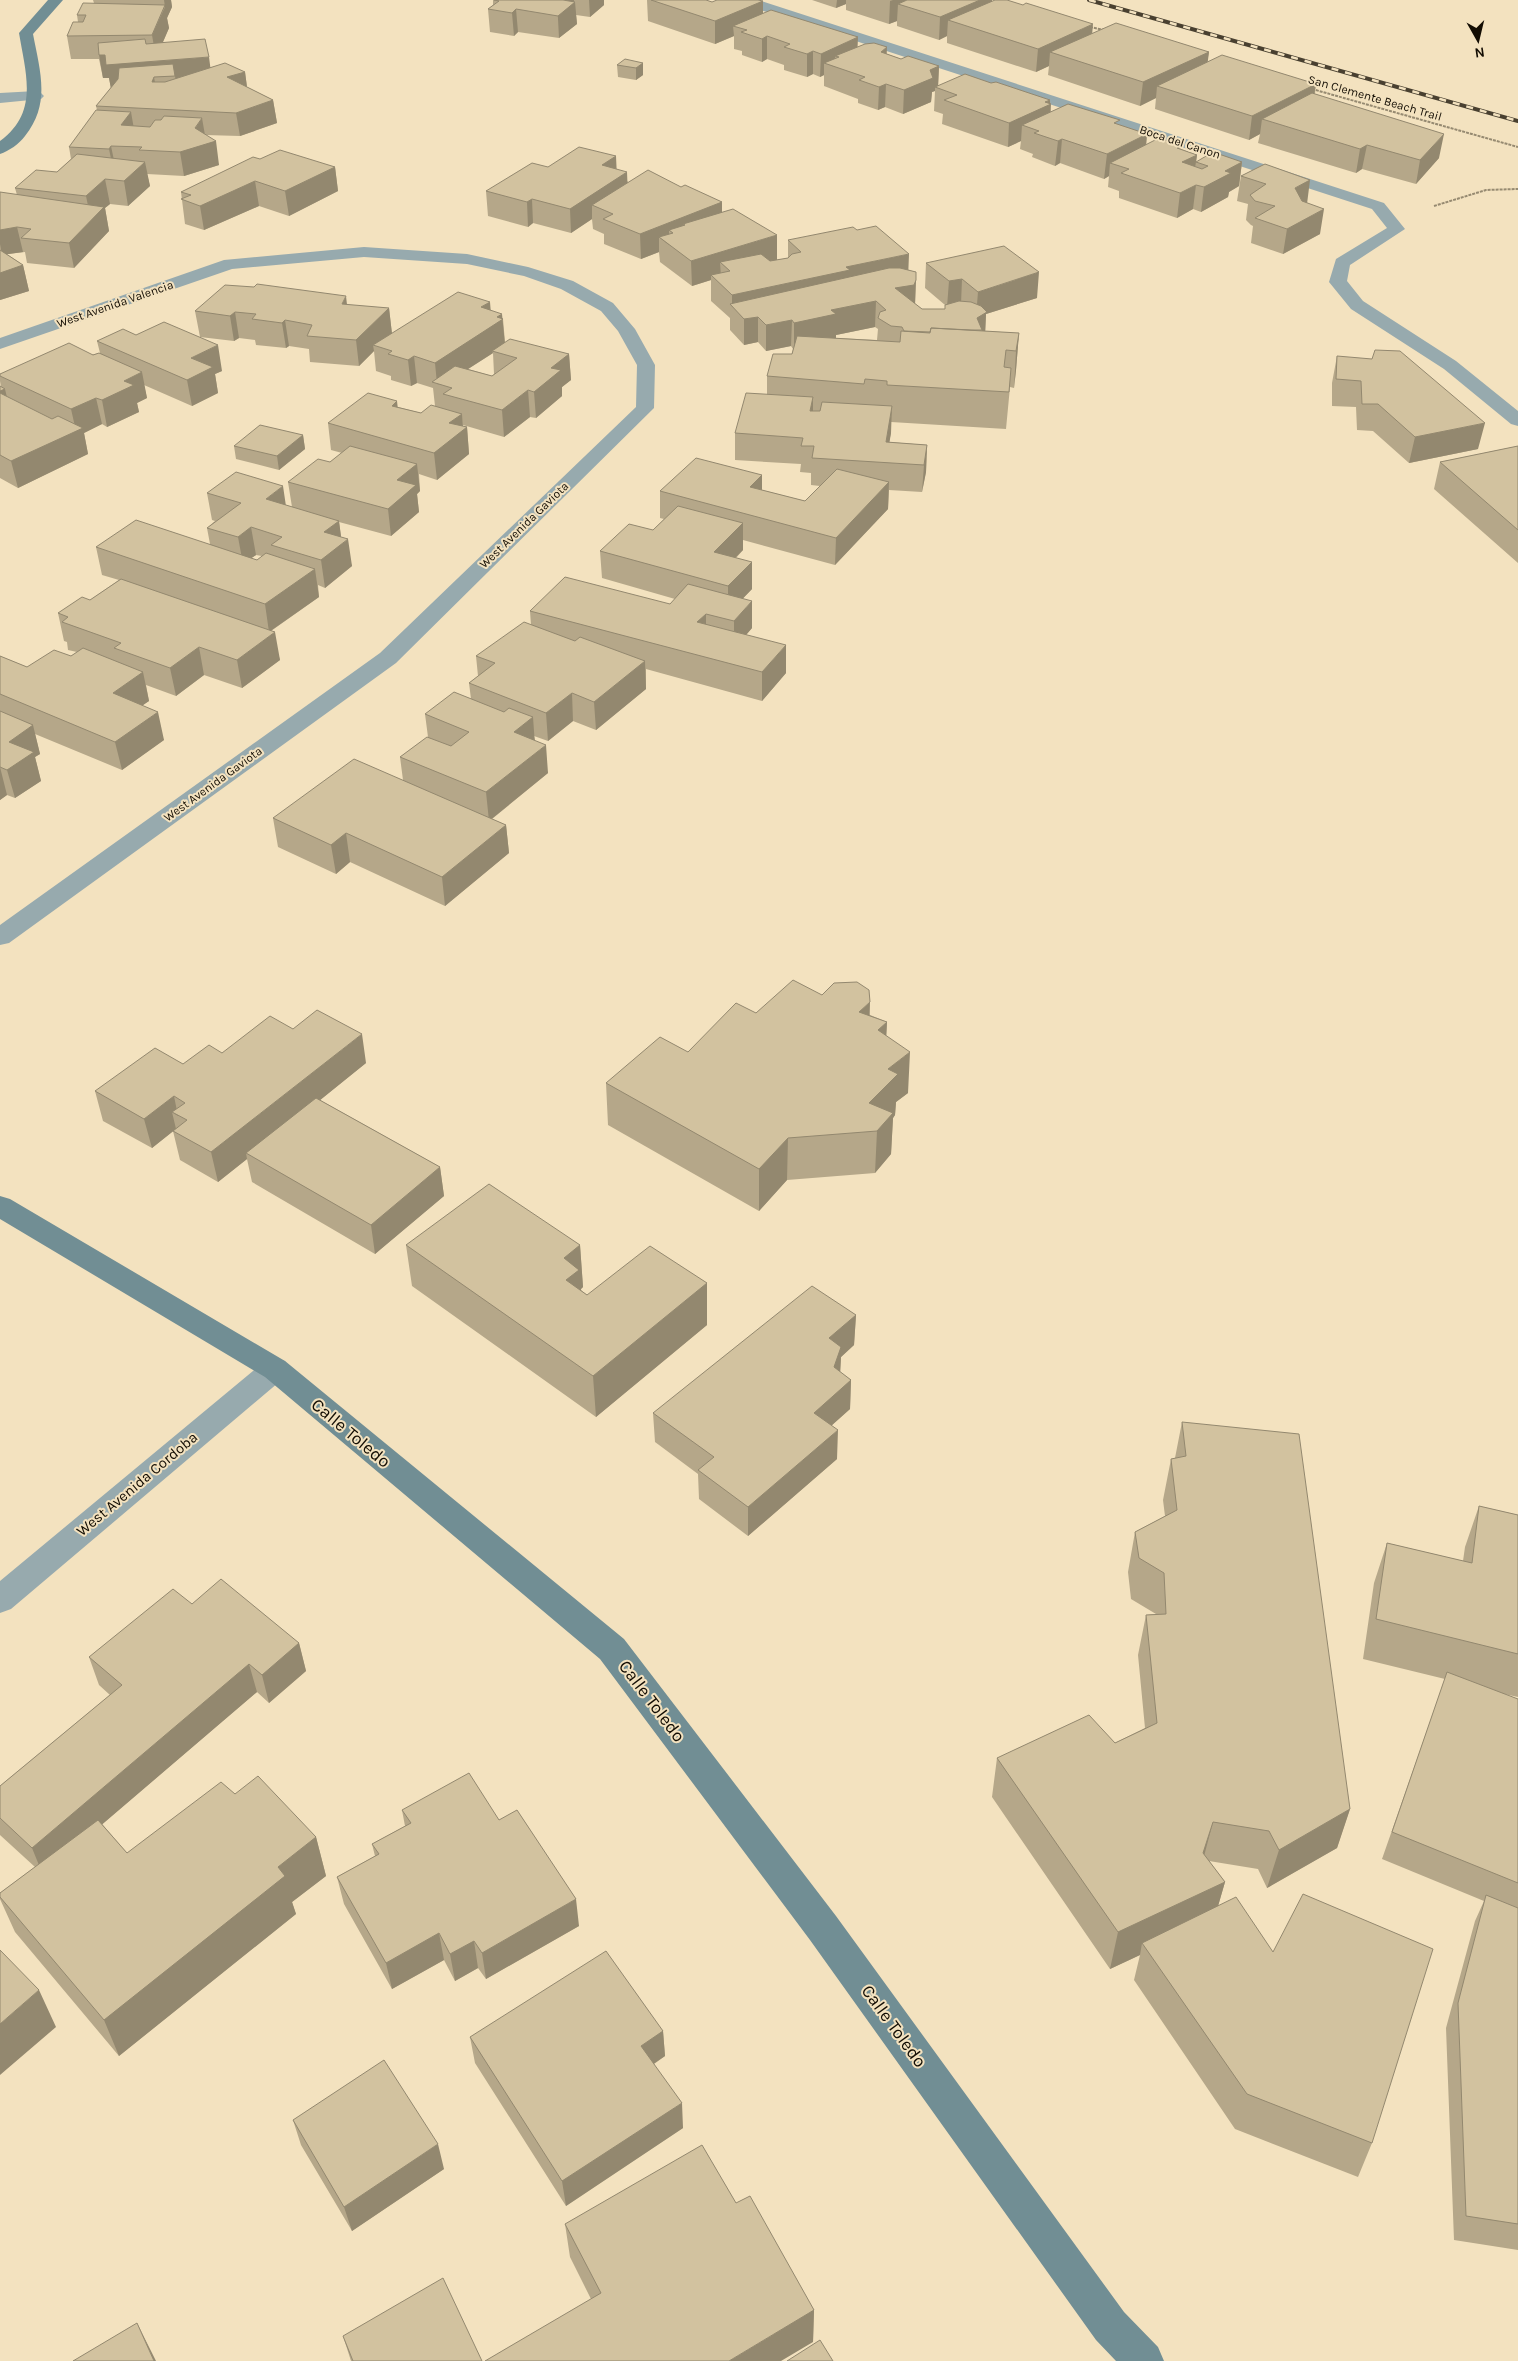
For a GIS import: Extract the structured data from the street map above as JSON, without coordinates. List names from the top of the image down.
{
  "streets": {
    "street": [
      "Boca del Canon",
      "West Avenida Valencia",
      "West Avenida Gaviota",
      "Calle Toledo",
      "West Avenida Cordoba"
    ],
    "path": ["San Clemente Beach Trail"]
  },
  "crossings": [
    ["West Avenida Valencia", "West Avenida Gaviota"],
    ["Calle Toledo", "West Avenida Cordoba"]
  ],
  "north": "bottom"
}
